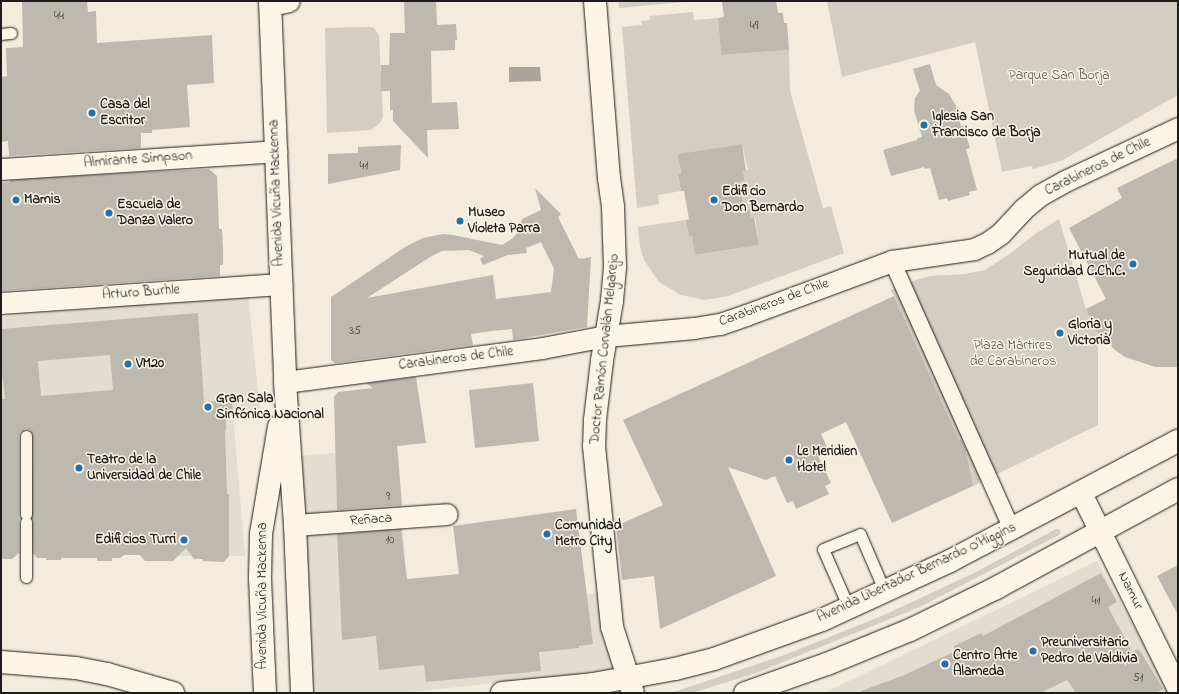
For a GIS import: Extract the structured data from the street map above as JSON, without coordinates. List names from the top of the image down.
{
  "streets": {
    "main road": ["Avenida Vicuña Mackenna", "Doctor Ramón Corvalán Melgarejo", "Avenida Libertador Bernardo O'Higgins"],
    "street": [
      "Almirante Simpson",
      "Carabineros de Chile",
      "Arturo Burhle",
      "Reñaca",
      "Namur"
    ]
  },
  "crossings": [
    ["Almirante Simpson", "Avenida Vicuña Mackenna"],
    ["Carabineros de Chile", "Avenida Vicuña Mackenna"],
    ["Carabineros de Chile", "Doctor Ramón Corvalán Melgarejo"],
    ["Avenida Vicuña Mackenna", "Arturo Burhle"],
    ["Avenida Vicuña Mackenna", "Reñaca"],
    ["Doctor Ramón Corvalán Melgarejo", "Avenida Libertador Bernardo O'Higgins"],
    ["Avenida Libertador Bernardo O'Higgins", "Namur"]
  ],
  "parks": ["Parque San Borja", "Plaza Mártires de Carabineros"],
  "places": [
    "Casa del Escritor",
    "Iglesia San Francisco de Borja",
    "Mamis",
    "Edificio Don Bernardo",
    "Escuela de Danza Valero",
    "Museo Violeta Parra",
    "Mutual de Seguridad C.Ch.C.",
    "Gloria y Victoria",
    "VM20",
    "Gran Sala Sinfónica Nacional",
    "Le Meridien Hotel",
    "Teatro de la Universidad de Chile",
    "Comunidad Metro City",
    "Edificios Turri",
    "Preuniversitario Pedro de Valdivia",
    "Centro Arte Alameda"
  ],
  "house_numbers": [
    "44",
    "49",
    "41",
    "35",
    "9",
    "10",
    "41",
    "51"
  ]
}
